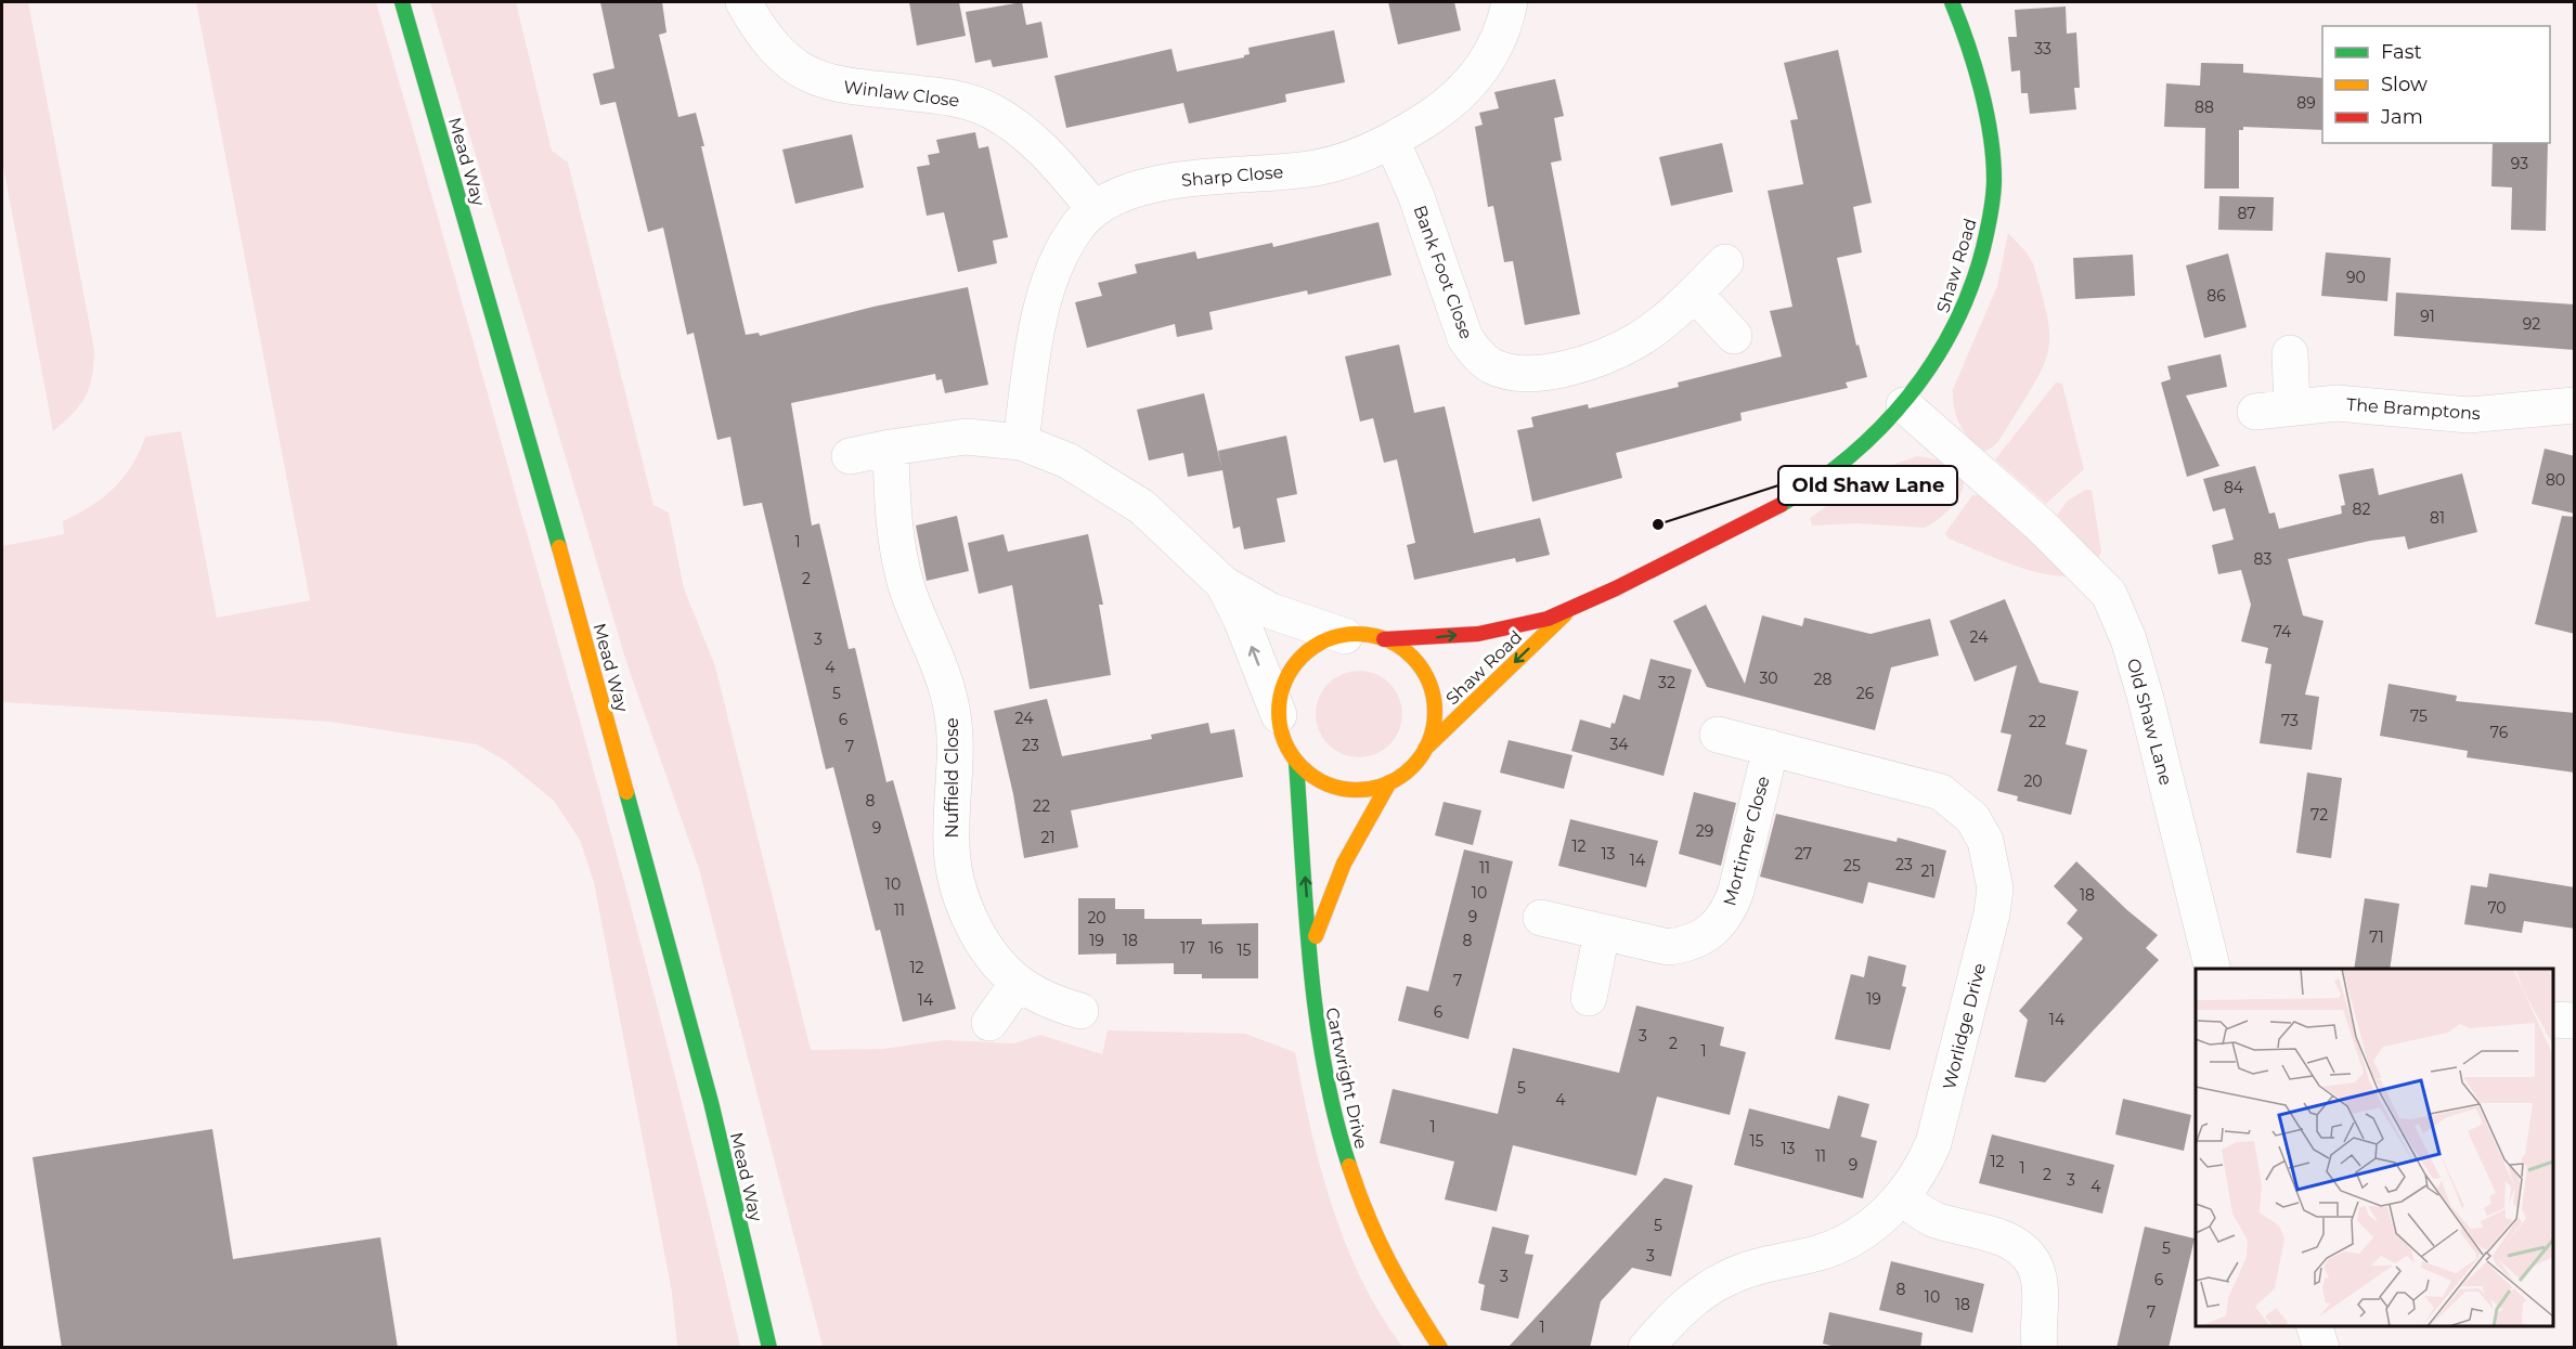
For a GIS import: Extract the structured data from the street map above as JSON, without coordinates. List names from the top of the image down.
{
  "streets": {
    "street": [
      "Winlaw Close",
      "Mead Way",
      "Sharp Close",
      "Shaw Road",
      "Bank Foot Close",
      "The Bramptons",
      "Old Shaw Lane",
      "Nuffield Close",
      "Mortimer Close",
      "Worlidge Drive",
      "Cartwright Drive"
    ]
  },
  "crossings": [
    ["Winlaw Close", "Sharp Close"],
    ["Sharp Close", "Bank Foot Close"],
    ["Shaw Road", "Old Shaw Lane"],
    ["Shaw Road", "Cartwright Drive"],
    ["Mortimer Close", "Worlidge Drive"]
  ],
  "places": ["Old Shaw Lane"],
  "house_numbers": [
    "33",
    "89",
    "88",
    "93",
    "87",
    "90",
    "86",
    "91",
    "92",
    "80",
    "84",
    "82",
    "81",
    "1",
    "83",
    "2",
    "74",
    "24",
    "3",
    "4",
    "30",
    "28",
    "32",
    "5",
    "26",
    "75",
    "24",
    "6",
    "73",
    "22",
    "76",
    "34",
    "23",
    "7",
    "20",
    "8",
    "22",
    "72",
    "9",
    "29",
    "21",
    "12",
    "13",
    "27",
    "14",
    "23",
    "25",
    "11",
    "21",
    "10",
    "10",
    "18",
    "70",
    "11",
    "9",
    "20",
    "71",
    "19",
    "18",
    "8",
    "17",
    "16",
    "15",
    "12",
    "7",
    "19",
    "14",
    "6",
    "14",
    "3",
    "2",
    "1",
    "5",
    "4",
    "1",
    "15",
    "13",
    "11",
    "12",
    "9",
    "1",
    "2",
    "3",
    "4",
    "5",
    "5",
    "3",
    "3",
    "6",
    "8",
    "10",
    "18",
    "7",
    "1"
  ],
  "legend": ["Fast", "Slow", "Jam"]
}
